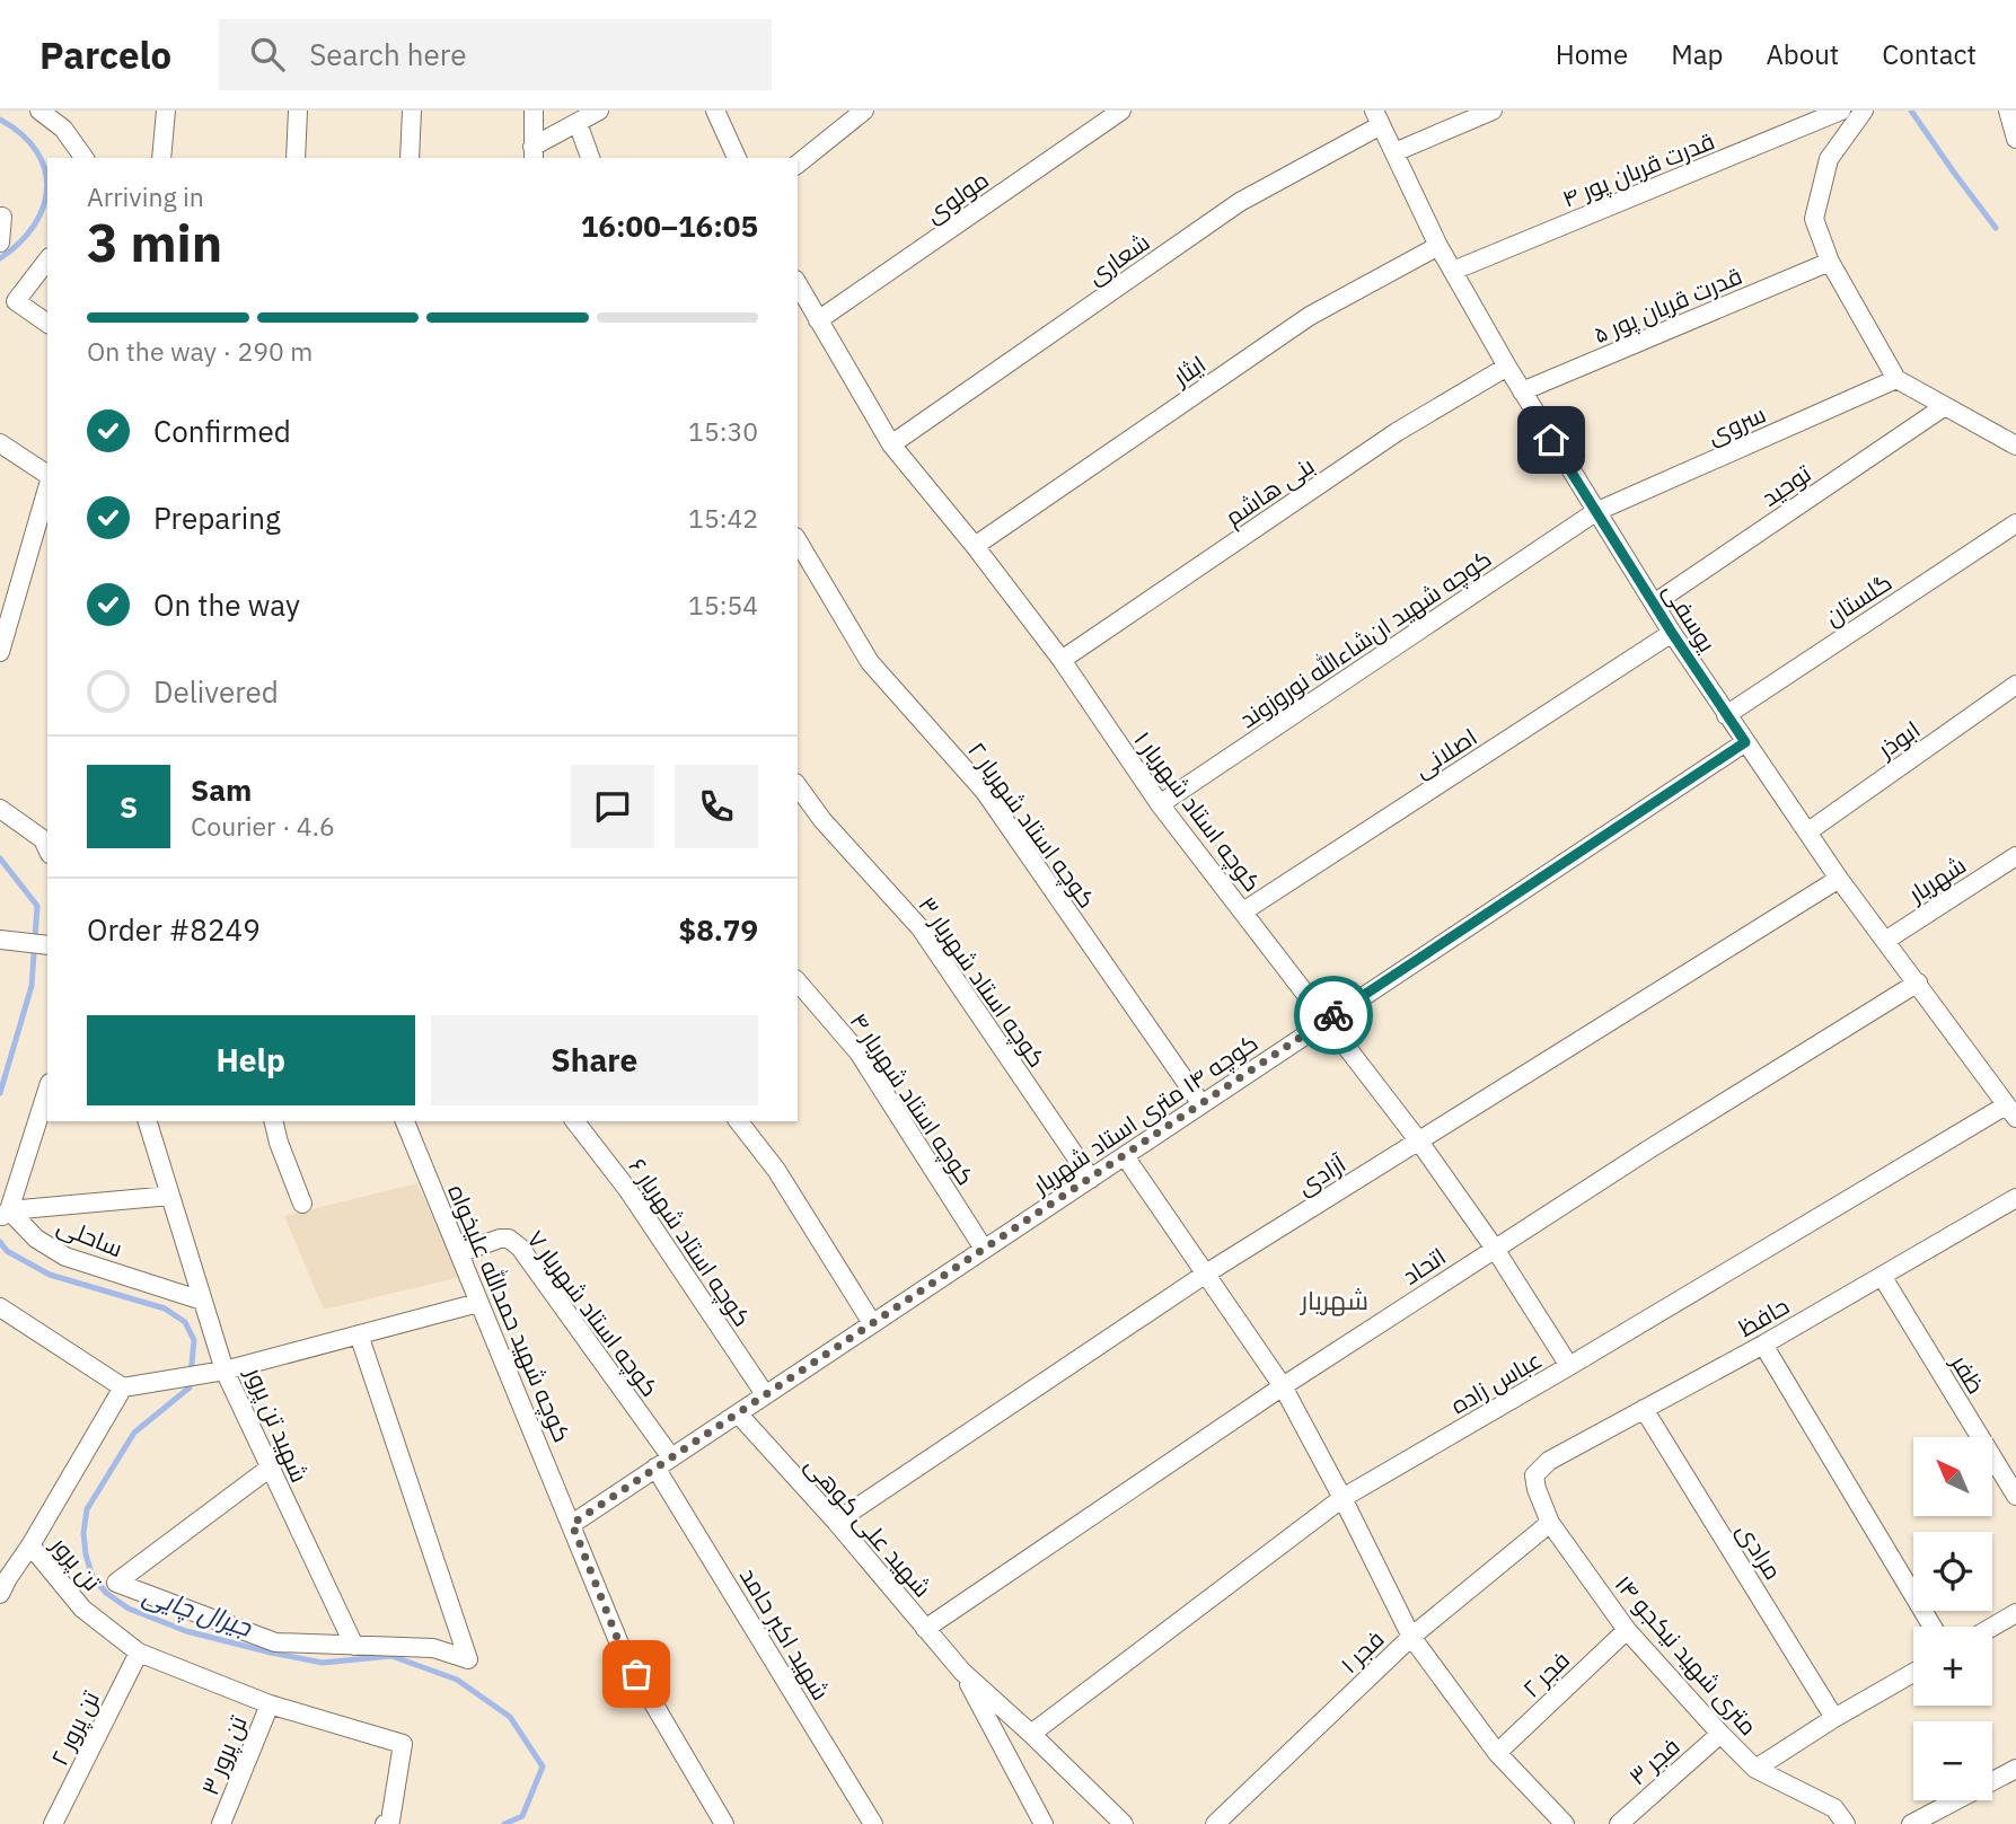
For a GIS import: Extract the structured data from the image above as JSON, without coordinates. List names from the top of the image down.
{
  "streets": {
    "street": [
      "قدرت قربان پور ۴",
      "مولوی",
      "شعاری",
      "قدرت قربان پور ۵",
      "ایثار",
      "سروی",
      "توحید",
      "بنی هاشم",
      "گلستان",
      "یوسفی",
      "کوچه شهید ان‌شاءالله نوروزوند",
      "ابوذر",
      "اصلانی",
      "کوچه استاد شهریار ۱",
      "کوچه استاد شهریار ۲",
      "شهریار",
      "کوچه استاد شهریار ۳",
      "کوچه استاد شهریار ۴",
      "کوچه ۱۴ متری استاد شهریار",
      "آزادی",
      "ساحلی",
      "کوچه استاد شهریار ۶",
      "اتحاد",
      "کوچه شهید حمدالله علیخواه",
      "کوچه استاد شهریار ۷",
      "حافظ",
      "ظفر",
      "عباس زاده",
      "شهید تن پرور",
      "شهید علی کوهی",
      "مرادی",
      "تن پرور",
      "شهید اکبر حامد",
      "فجر ۱",
      "۱۴ متری شهید نیکجو",
      "فجر ۲",
      "تن پرور ۲",
      "تن پرور ۳",
      "فجر ۳"
    ]
  },
  "crossings": [
    ["قدرت قربان پور ۴", "یوسفی"],
    ["مولوی", "کوچه استاد شهریار ۱"],
    ["شعاری", "یوسفی"],
    ["شعاری", "کوچه استاد شهریار ۱"],
    ["قدرت قربان پور ۵", "یوسفی"],
    ["ایثار", "یوسفی"],
    ["ایثار", "کوچه استاد شهریار ۱"],
    ["سروی", "یوسفی"],
    ["سروی", "کوچه شهید ان‌شاءالله نوروزوند"],
    ["توحید", "یوسفی"],
    ["بنی هاشم", "یوسفی"],
    ["بنی هاشم", "کوچه استاد شهریار ۱"],
    ["گلستان", "یوسفی"],
    ["یوسفی", "کوچه شهید ان‌شاءالله نوروزوند"],
    ["یوسفی", "ابوذر"],
    ["یوسفی", "اصلانی"],
    ["یوسفی", "شهریار"],
    ["یوسفی", "کوچه ۱۴ متری استاد شهریار"],
    ["یوسفی", "آزادی"],
    ["یوسفی", "اتحاد"],
    ["یوسفی", "عباس زاده"],
    ["کوچه شهید ان‌شاءالله نوروزوند", "کوچه استاد شهریار ۱"],
    ["اصلانی", "کوچه استاد شهریار ۱"],
    ["کوچه استاد شهریار ۱", "کوچه ۱۴ متری استاد شهریار"],
    ["کوچه استاد شهریار ۱", "آزادی"],
    ["کوچه استاد شهریار ۱", "اتحاد"],
    ["کوچه استاد شهریار ۱", "عباس زاده"],
    ["کوچه استاد شهریار ۲", "کوچه ۱۴ متری استاد شهریار"],
    ["کوچه استاد شهریار ۳", "کوچه ۱۴ متری استاد شهریار"],
    ["کوچه استاد شهریار ۴", "کوچه ۱۴ متری استاد شهریار"],
    ["کوچه ۱۴ متری استاد شهریار", "کوچه استاد شهریار ۶"],
    ["کوچه ۱۴ متری استاد شهریار", "کوچه شهید حمدالله علیخواه"],
    ["کوچه ۱۴ متری استاد شهریار", "کوچه استاد شهریار ۷"],
    ["کوچه ۱۴ متری استاد شهریار", "شهید علی کوهی"],
    ["کوچه ۱۴ متری استاد شهریار", "شهید اکبر حامد"],
    ["آزادی", "شهید علی کوهی"],
    ["اتحاد", "شهید علی کوهی"],
    ["کوچه شهید حمدالله علیخواه", "کوچه استاد شهریار ۷"],
    ["کوچه شهید حمدالله علیخواه", "شهید تن پرور"],
    ["کوچه استاد شهریار ۷", "شهید اکبر حامد"],
    ["حافظ", "ظفر"],
    ["حافظ", "مرادی"],
    ["حافظ", "۱۴ متری شهید نیکجو"],
    ["عباس زاده", "شهید علی کوهی"],
    ["تن پرور", "تن پرور ۲"],
    ["تن پرور", "تن پرور ۳"],
    ["فجر ۱", "۱۴ متری شهید نیکجو"],
    ["۱۴ متری شهید نیکجو", "فجر ۲"],
    ["۱۴ متری شهید نیکجو", "فجر ۳"]
  ],
  "districts": ["شهریار"],
  "water": ["جیرال چایی"],
  "north": "top left",
  "page": {
    "header": "Parcelo",
    "search": "Search here",
    "nav": [
      "Home",
      "Map",
      "About",
      "Contact"
    ],
    "heading": ["3 min", "Arriving in", "16:00–16:05"],
    "panel": [
      "Sam",
      "Courier · 4.6",
      "Order #8249",
      "$8.79"
    ],
    "bar": "On the way · 290 m",
    "list": [
      ["Confirmed", "15:30"],
      ["Preparing", "15:42"],
      ["On the way", "15:54"],
      "Delivered"
    ],
    "round": "S",
    "buttons": ["Help", "Share"],
    "map_buttons": ["+", "−"]
  }
}
